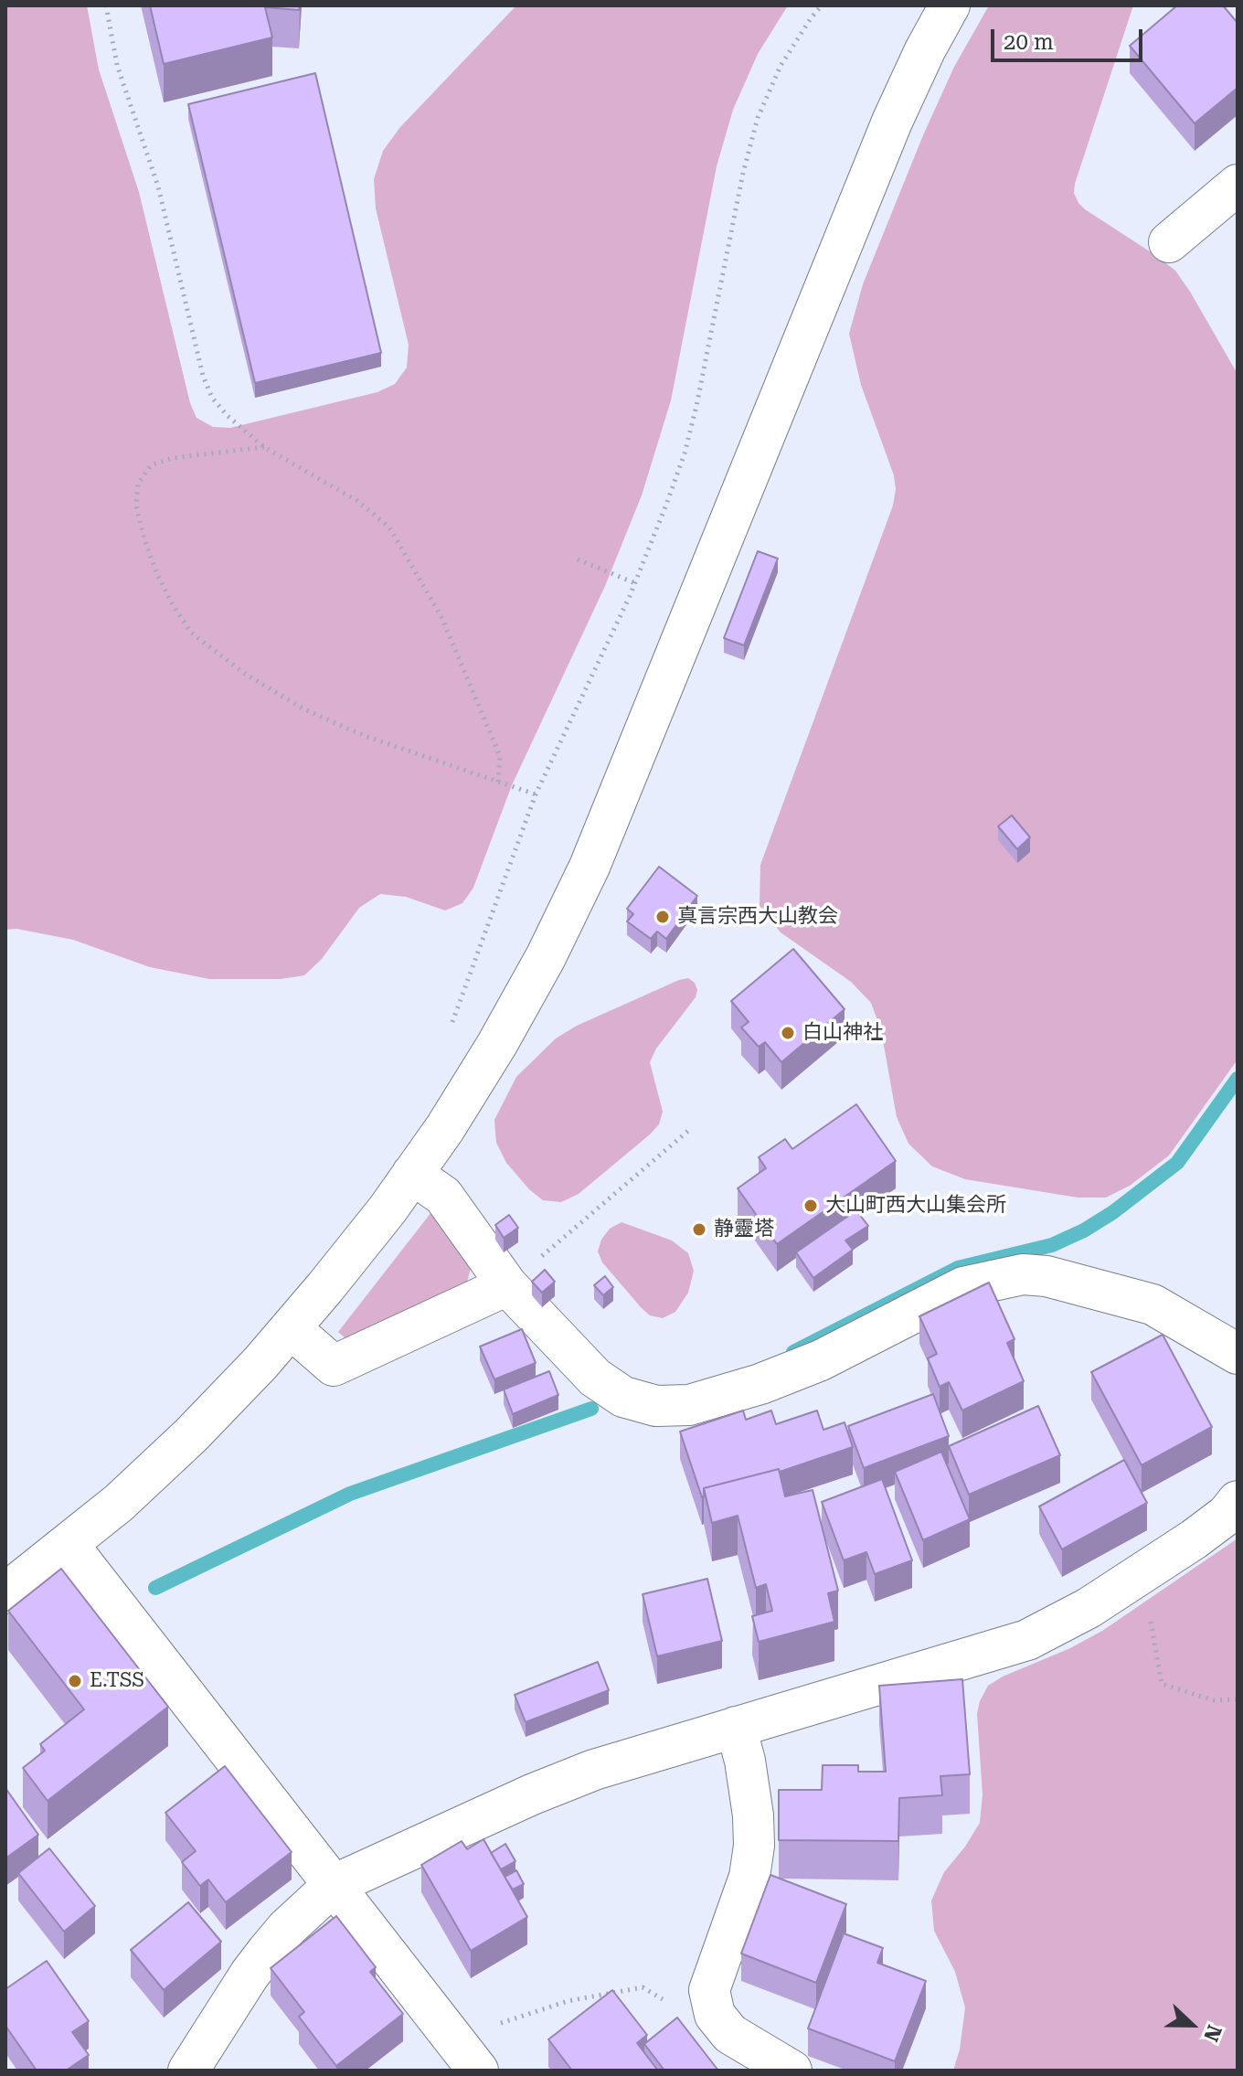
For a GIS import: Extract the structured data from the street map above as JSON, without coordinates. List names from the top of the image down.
{
  "places": [
    "真言宗西大山教会",
    "白山神社",
    "大山町西大山集会所",
    "静靈塔",
    "E.TSS"
  ],
  "scale_bar": "20 m",
  "north": "right"
}
